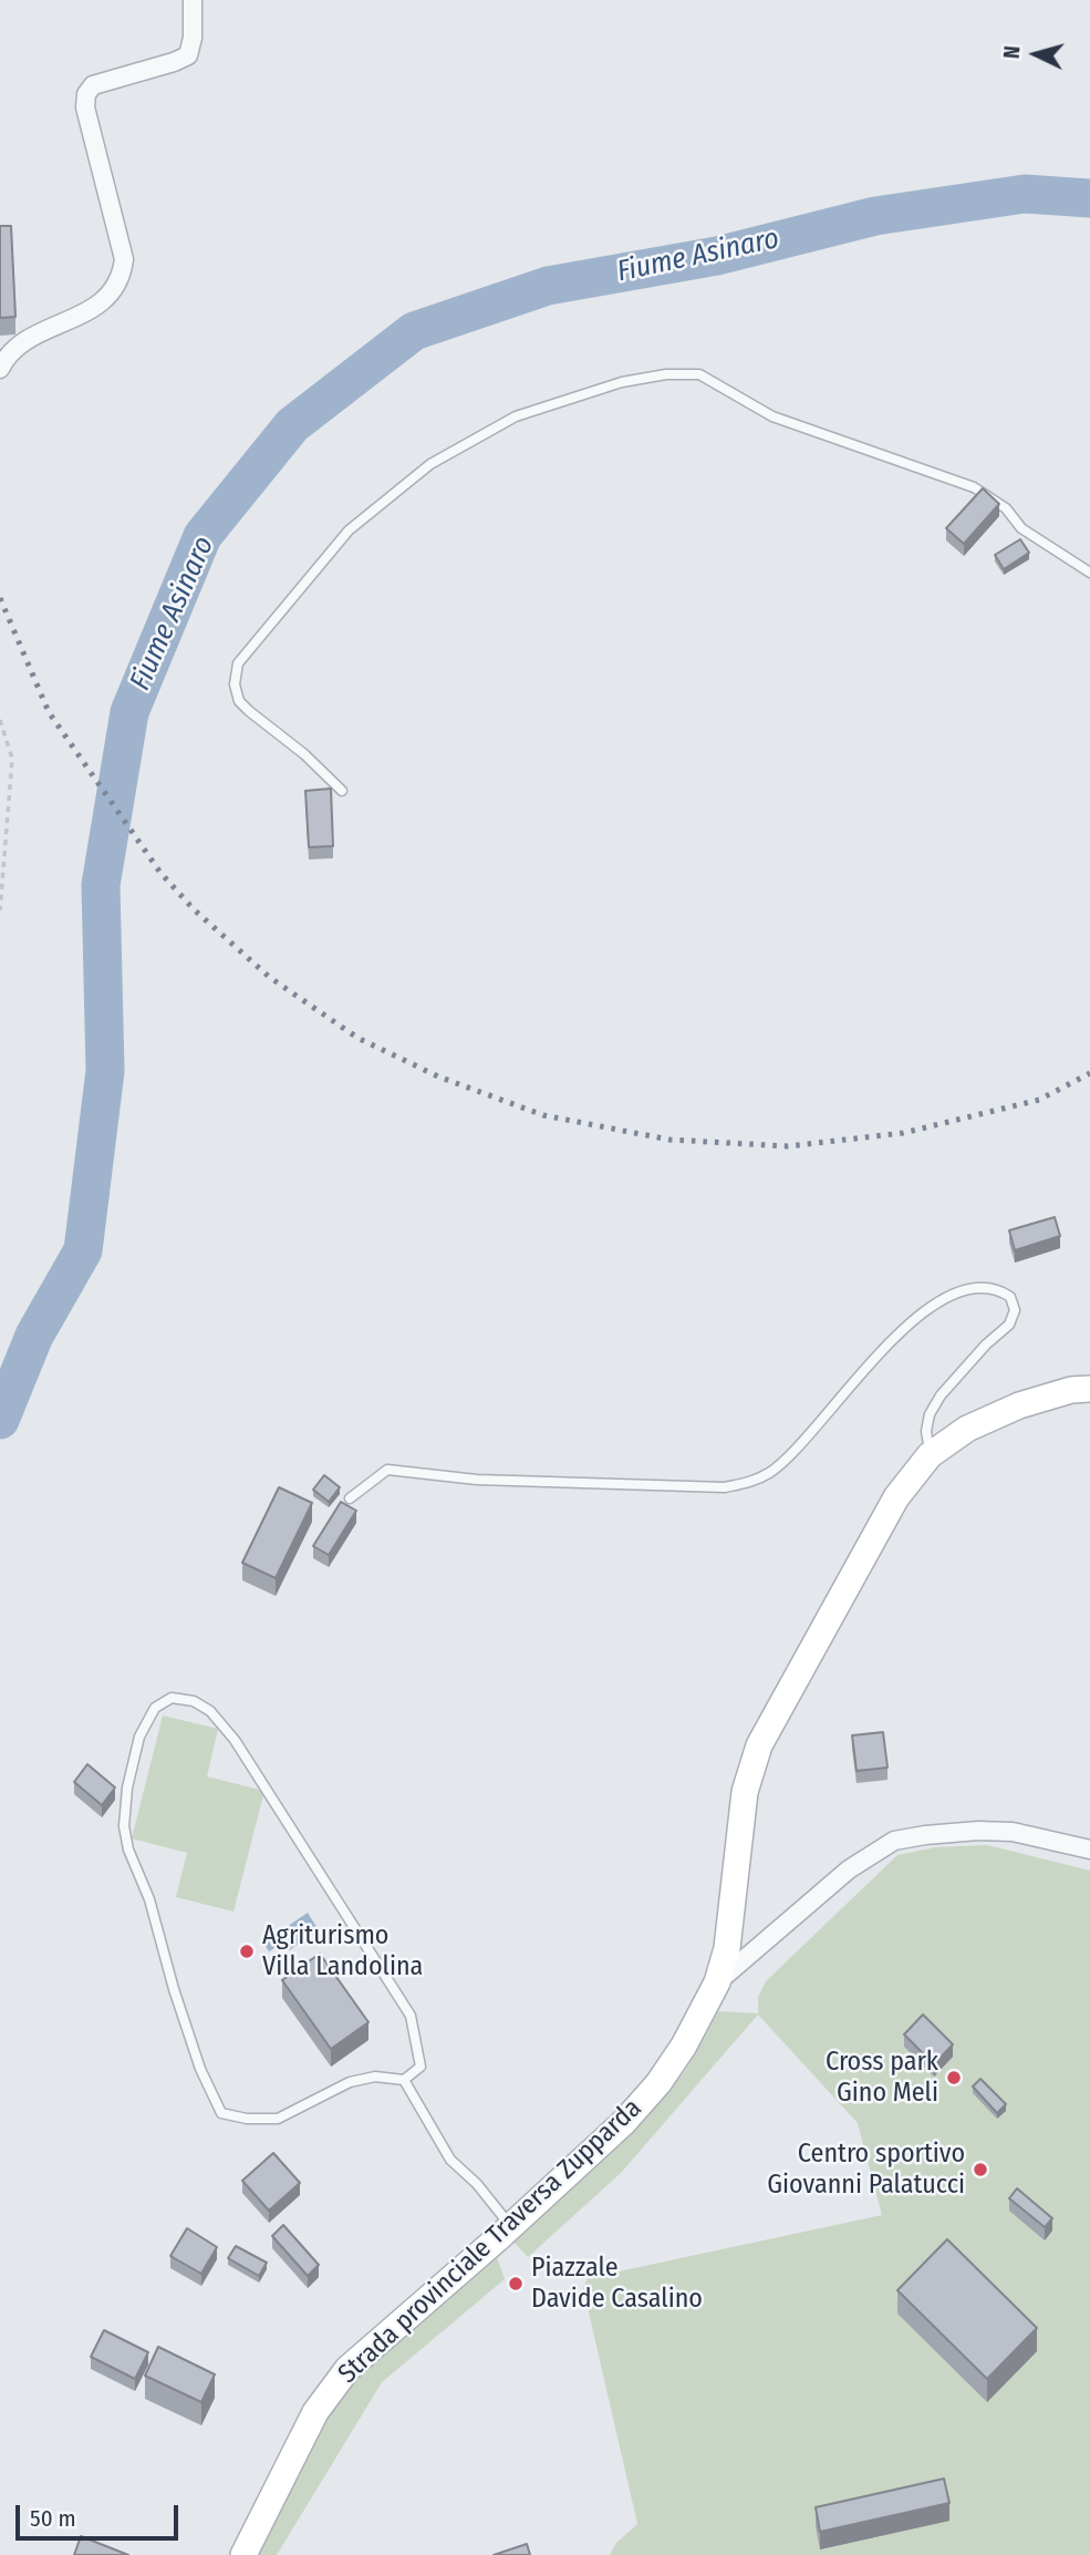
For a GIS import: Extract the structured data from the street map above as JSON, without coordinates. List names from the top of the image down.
{
  "streets": {
    "main road": ["Strada provinciale Traversa Zupparda"]
  },
  "water": ["Fiume Asinaro"],
  "places": [
    "Agriturismo Villa Landolina",
    "Cross park Gino Meli",
    "Centro sportivo Giovanni Palatucci",
    "Piazzale Davide Casalino"
  ],
  "scale_bar": "50 m",
  "north": "left"
}
